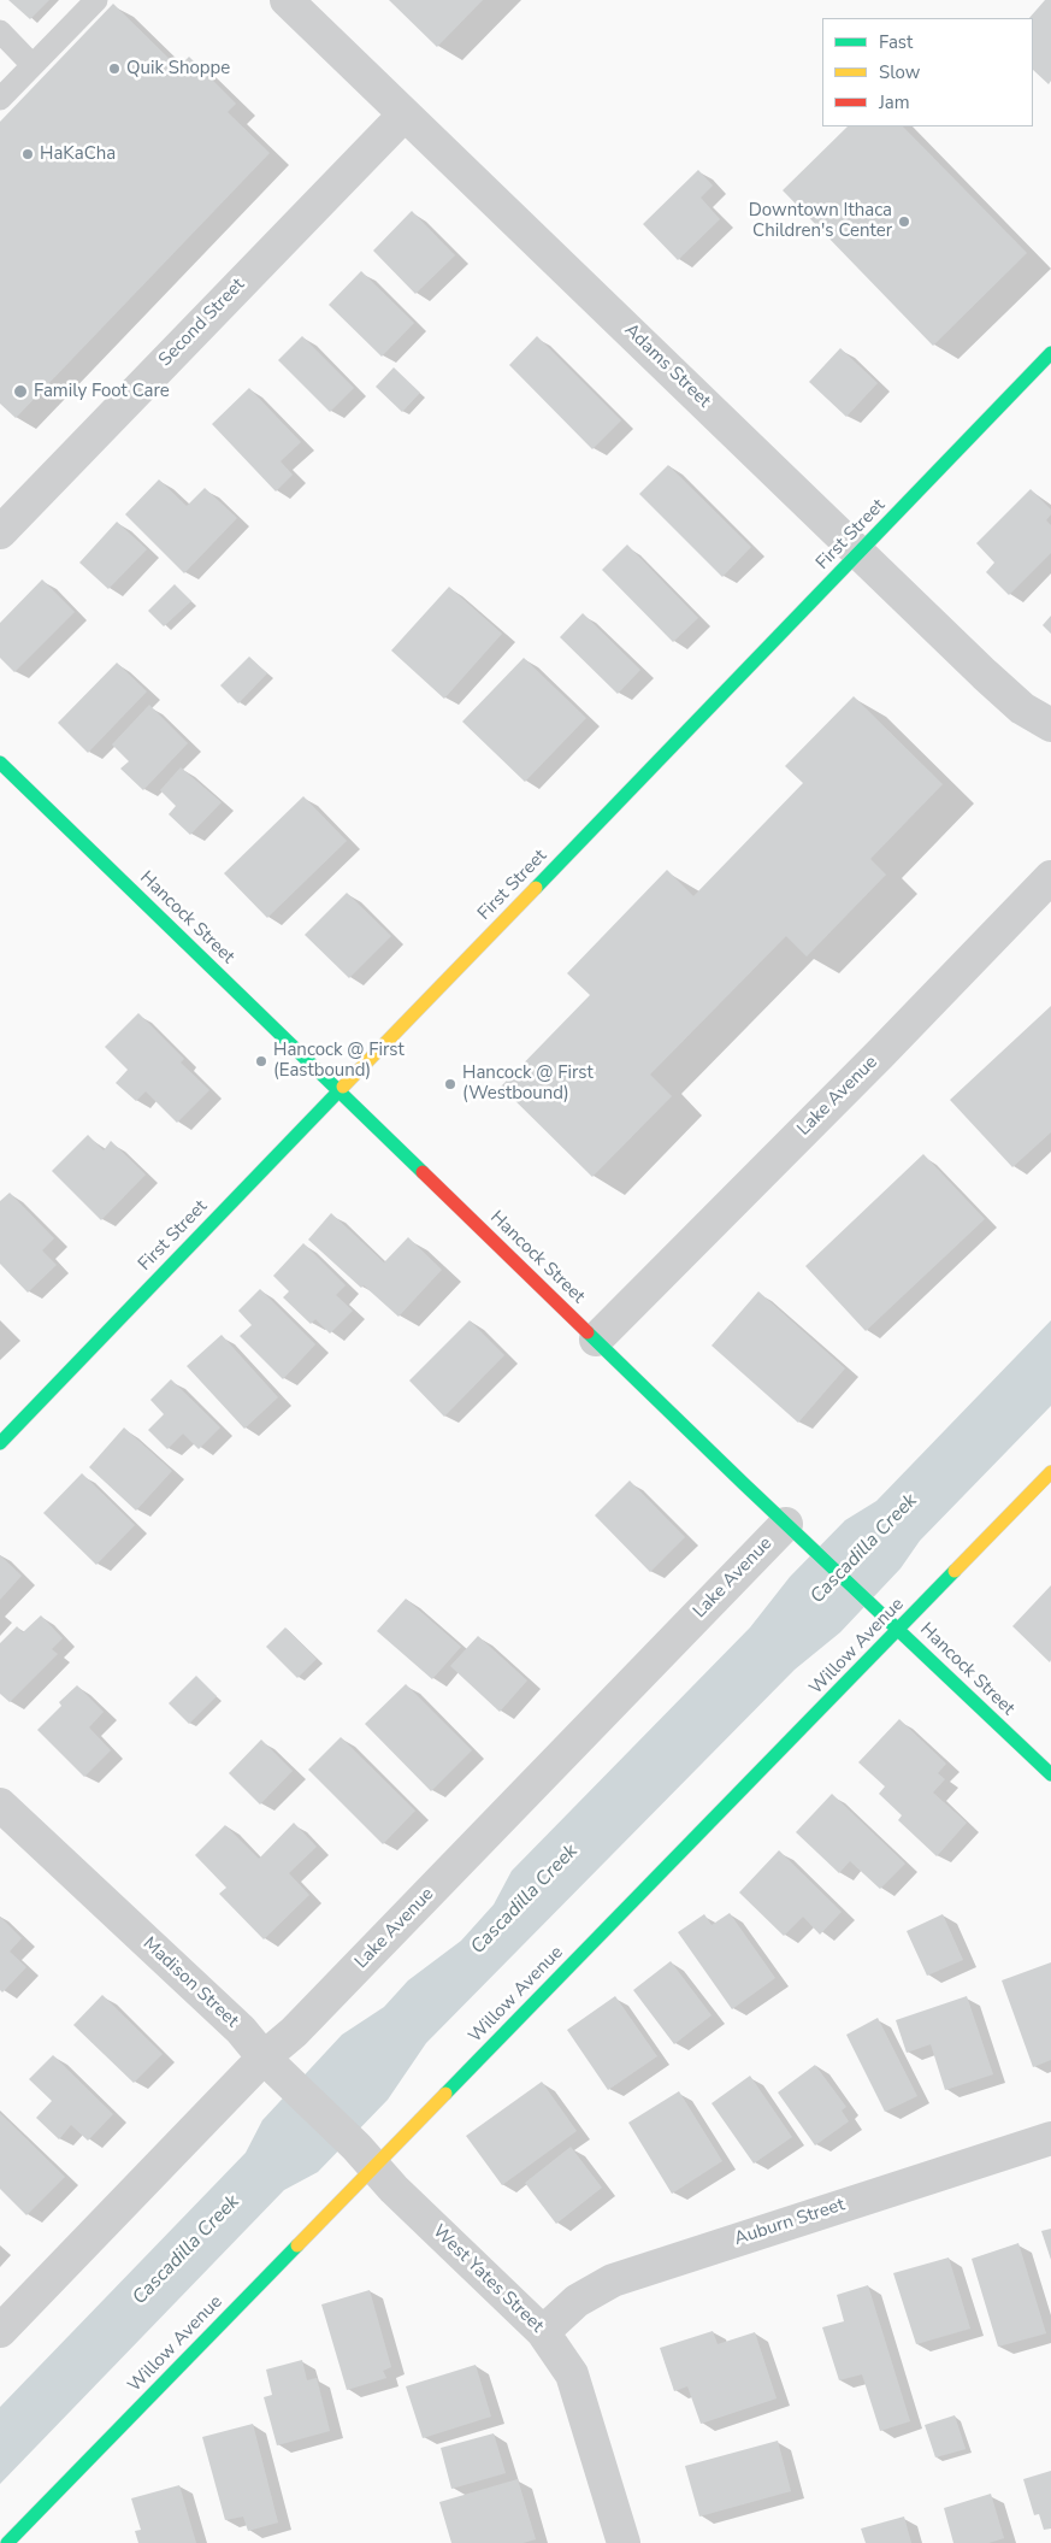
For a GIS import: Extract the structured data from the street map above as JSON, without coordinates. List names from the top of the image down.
{
  "streets": {
    "street": [
      "Second Street",
      "Adams Street",
      "First Street",
      "Hancock Street",
      "Lake Avenue",
      "Willow Avenue",
      "Madison Street",
      "Auburn Street",
      "West Yates Street"
    ]
  },
  "crossings": [
    ["Second Street", "Adams Street"],
    ["Adams Street", "First Street"],
    ["First Street", "Hancock Street"],
    ["Hancock Street", "Lake Avenue"],
    ["Hancock Street", "Willow Avenue"],
    ["Lake Avenue", "Madison Street"],
    ["Willow Avenue", "Madison Street"],
    ["Willow Avenue", "West Yates Street"],
    ["Madison Street", "West Yates Street"],
    ["Auburn Street", "West Yates Street"]
  ],
  "water": ["Cascadilla Creek"],
  "places": [
    "Quik Shoppe",
    "HaKaCha",
    "Downtown Ithaca Children's Center",
    "Family Foot Care",
    "Hancock @ First (Eastbound)",
    "Hancock @ First (Westbound)"
  ],
  "legend": ["Fast", "Slow", "Jam"]
}
